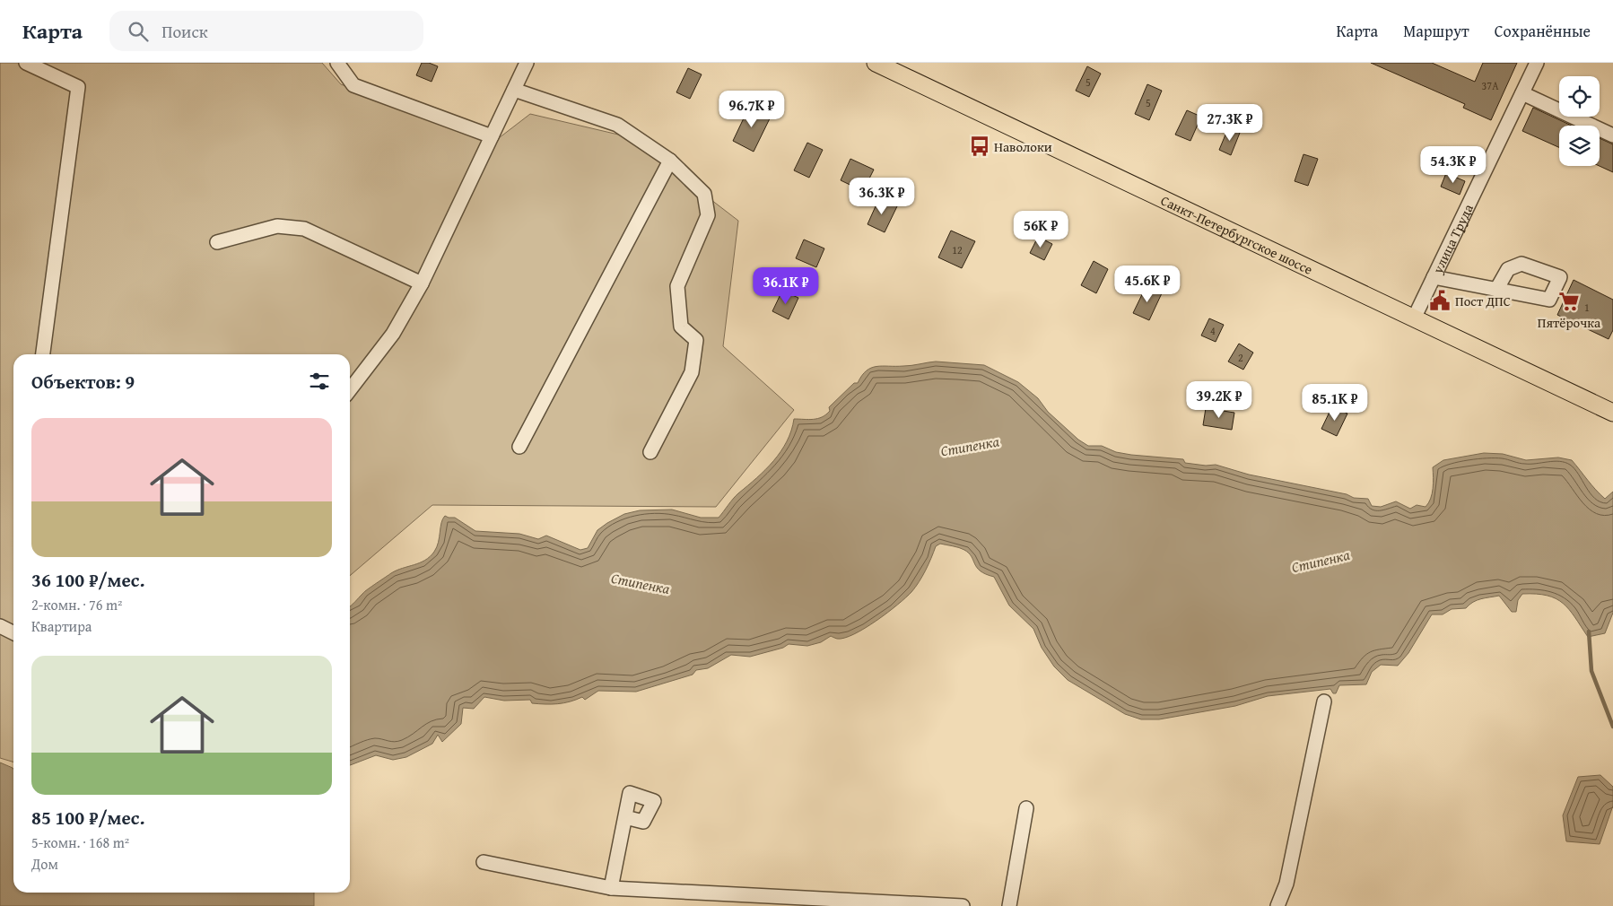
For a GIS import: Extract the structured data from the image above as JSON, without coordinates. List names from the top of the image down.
{
  "streets": {
    "main road": ["Санкт-Петербургское шоссе"],
    "street": ["улица Труда"]
  },
  "crossings": [
    ["Санкт-Петербургское шоссе", "улица Труда"]
  ],
  "water": ["Стипенка"],
  "places": {
    "bus stop": ["Наволоки"],
    "public building": ["Пост ДПС"],
    "supermarket": ["Пятёрочка"]
  },
  "house_numbers": [
    "5",
    "37А",
    "5",
    "12",
    "1",
    "4",
    "2"
  ],
  "page": {
    "header": "Карта",
    "search": "Поиск",
    "nav": ["Карта", "Маршрут", "Сохранённые"],
    "price": [
      "96.7K ₽",
      "27.3K ₽",
      "54.3K ₽",
      "36.3K ₽",
      "56K ₽",
      "45.6K ₽",
      "36.1K ₽",
      "39.2K ₽",
      "85.1K ₽"
    ],
    "heading": "Объектов: 9",
    "list": [
      {
        "name": "36 100 ₽/мес.",
        "note": "2-комн. · 76 m² · Квартира"
      },
      {
        "name": "85 100 ₽/мес.",
        "note": "5-комн. · 168 m² · Дом"
      }
    ]
  }
}
